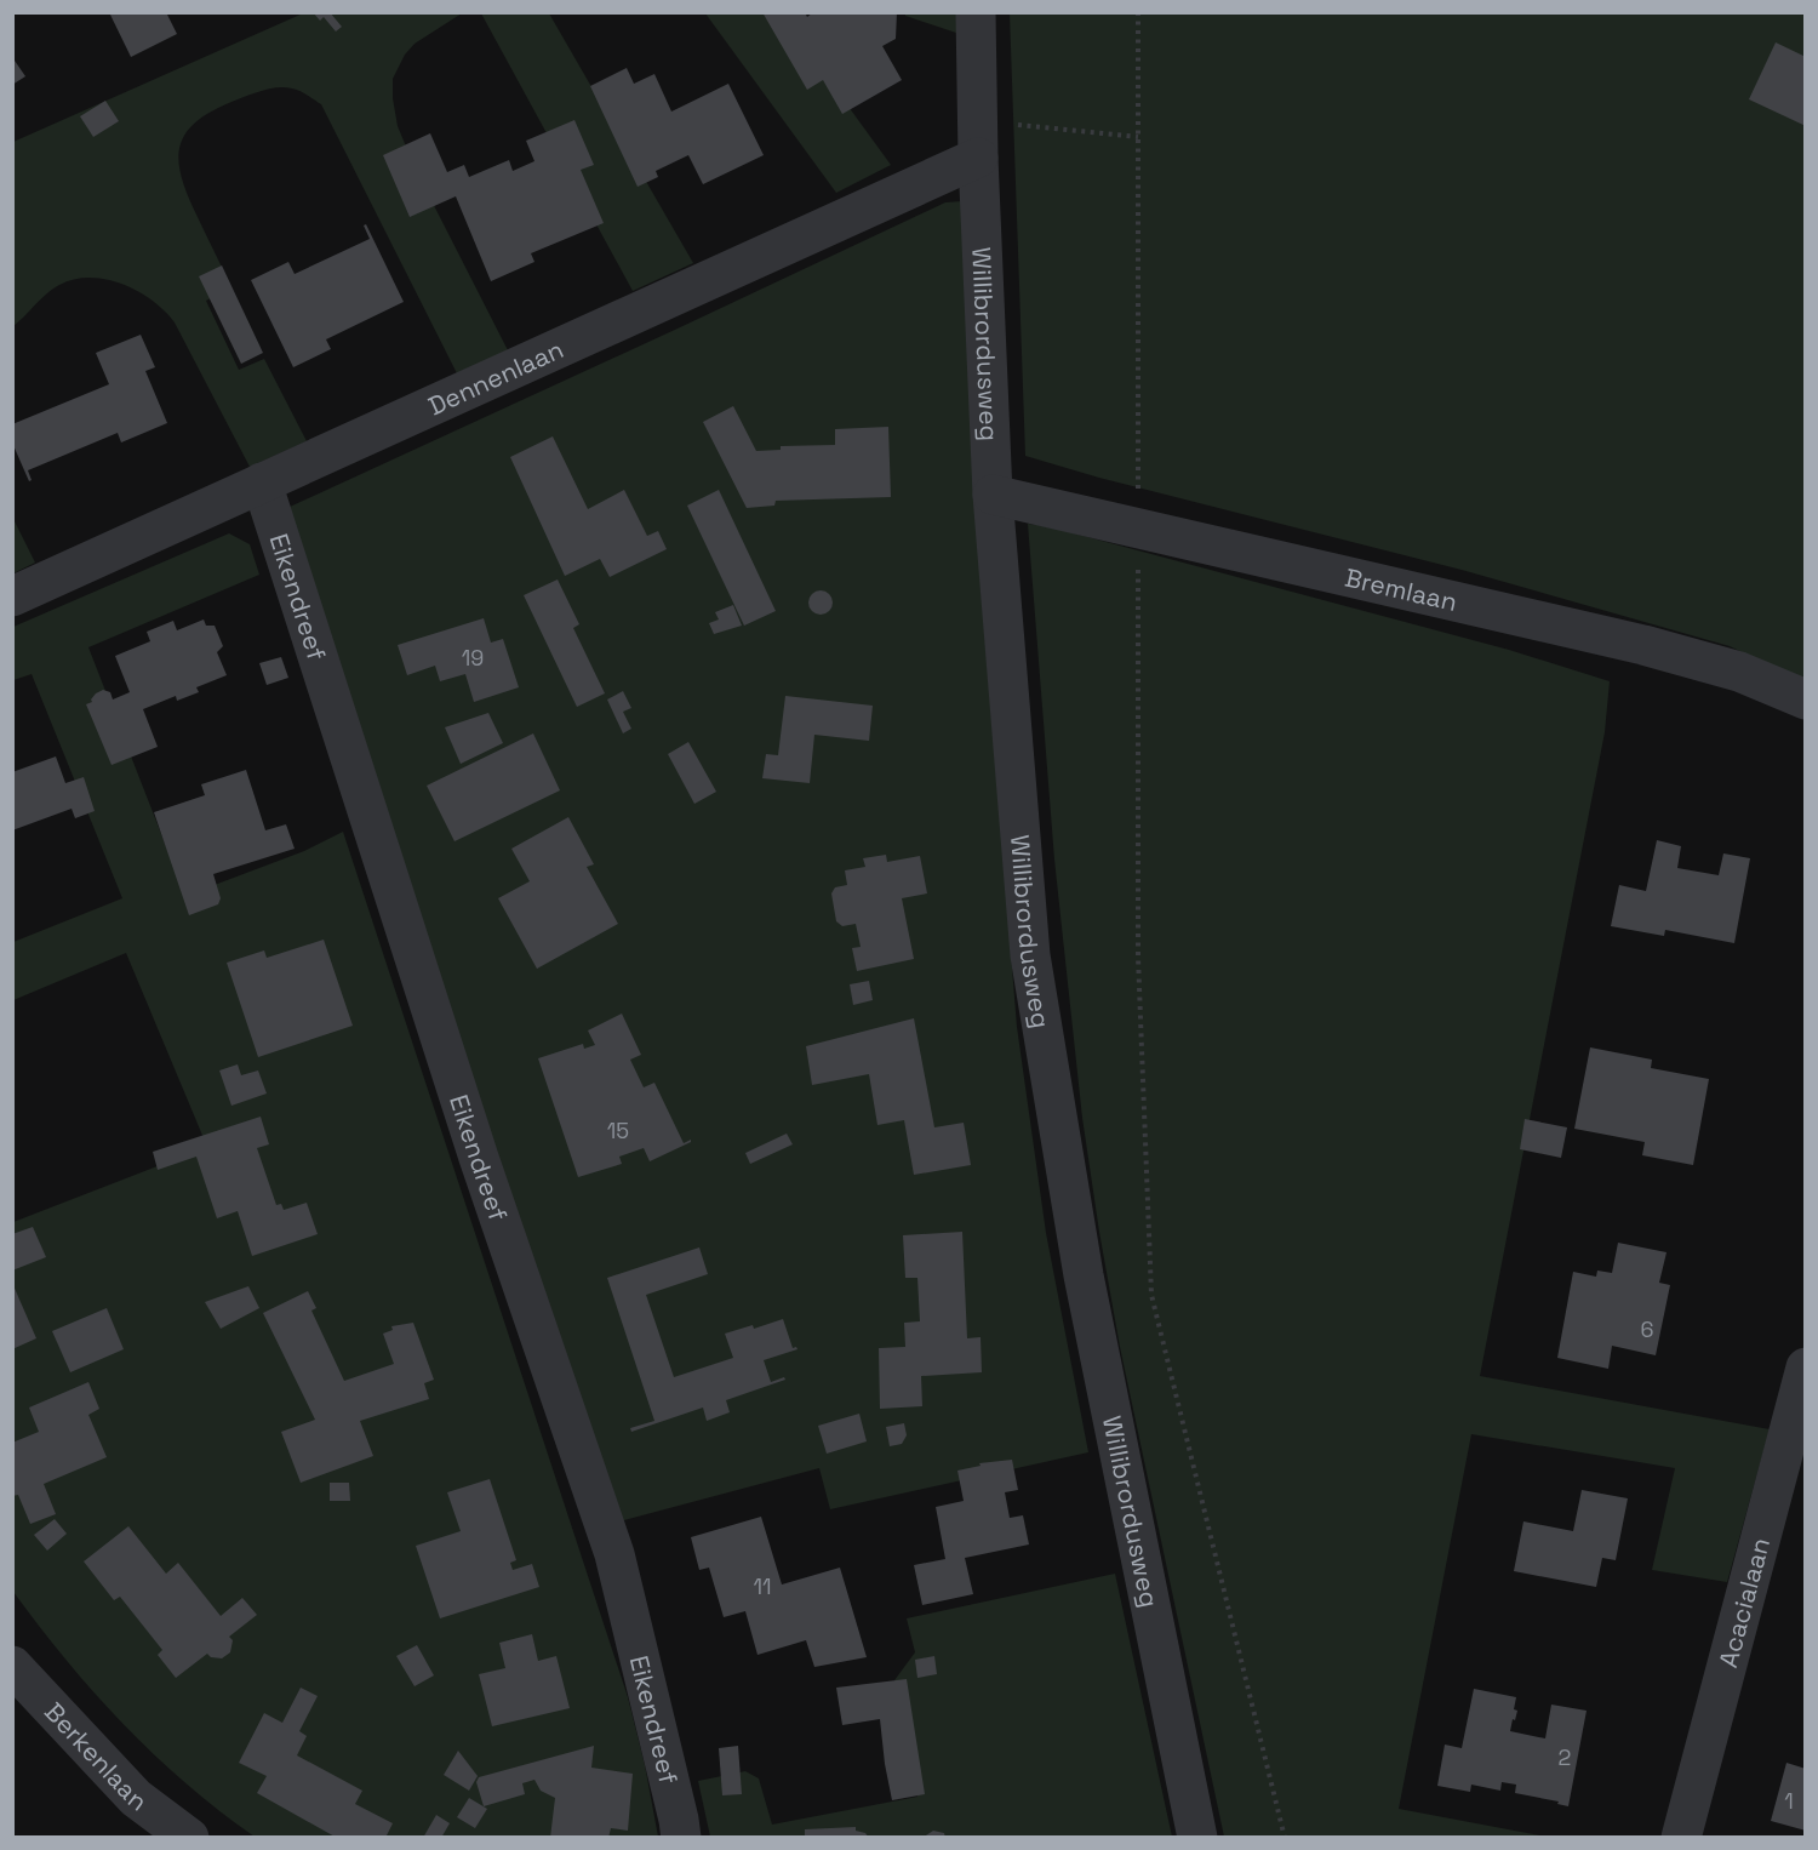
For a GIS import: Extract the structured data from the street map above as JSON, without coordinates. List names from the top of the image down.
{
  "streets": {
    "street": [
      "Willibrordusweg",
      "Dennenlaan",
      "Bremlaan",
      "Eikendreef",
      "Acacialaan",
      "Berkenlaan"
    ]
  },
  "crossings": [
    ["Willibrordusweg", "Dennenlaan"],
    ["Willibrordusweg", "Bremlaan"],
    ["Dennenlaan", "Eikendreef"]
  ],
  "house_numbers": [
    "19",
    "15",
    "6",
    "11",
    "2",
    "1"
  ]
}
